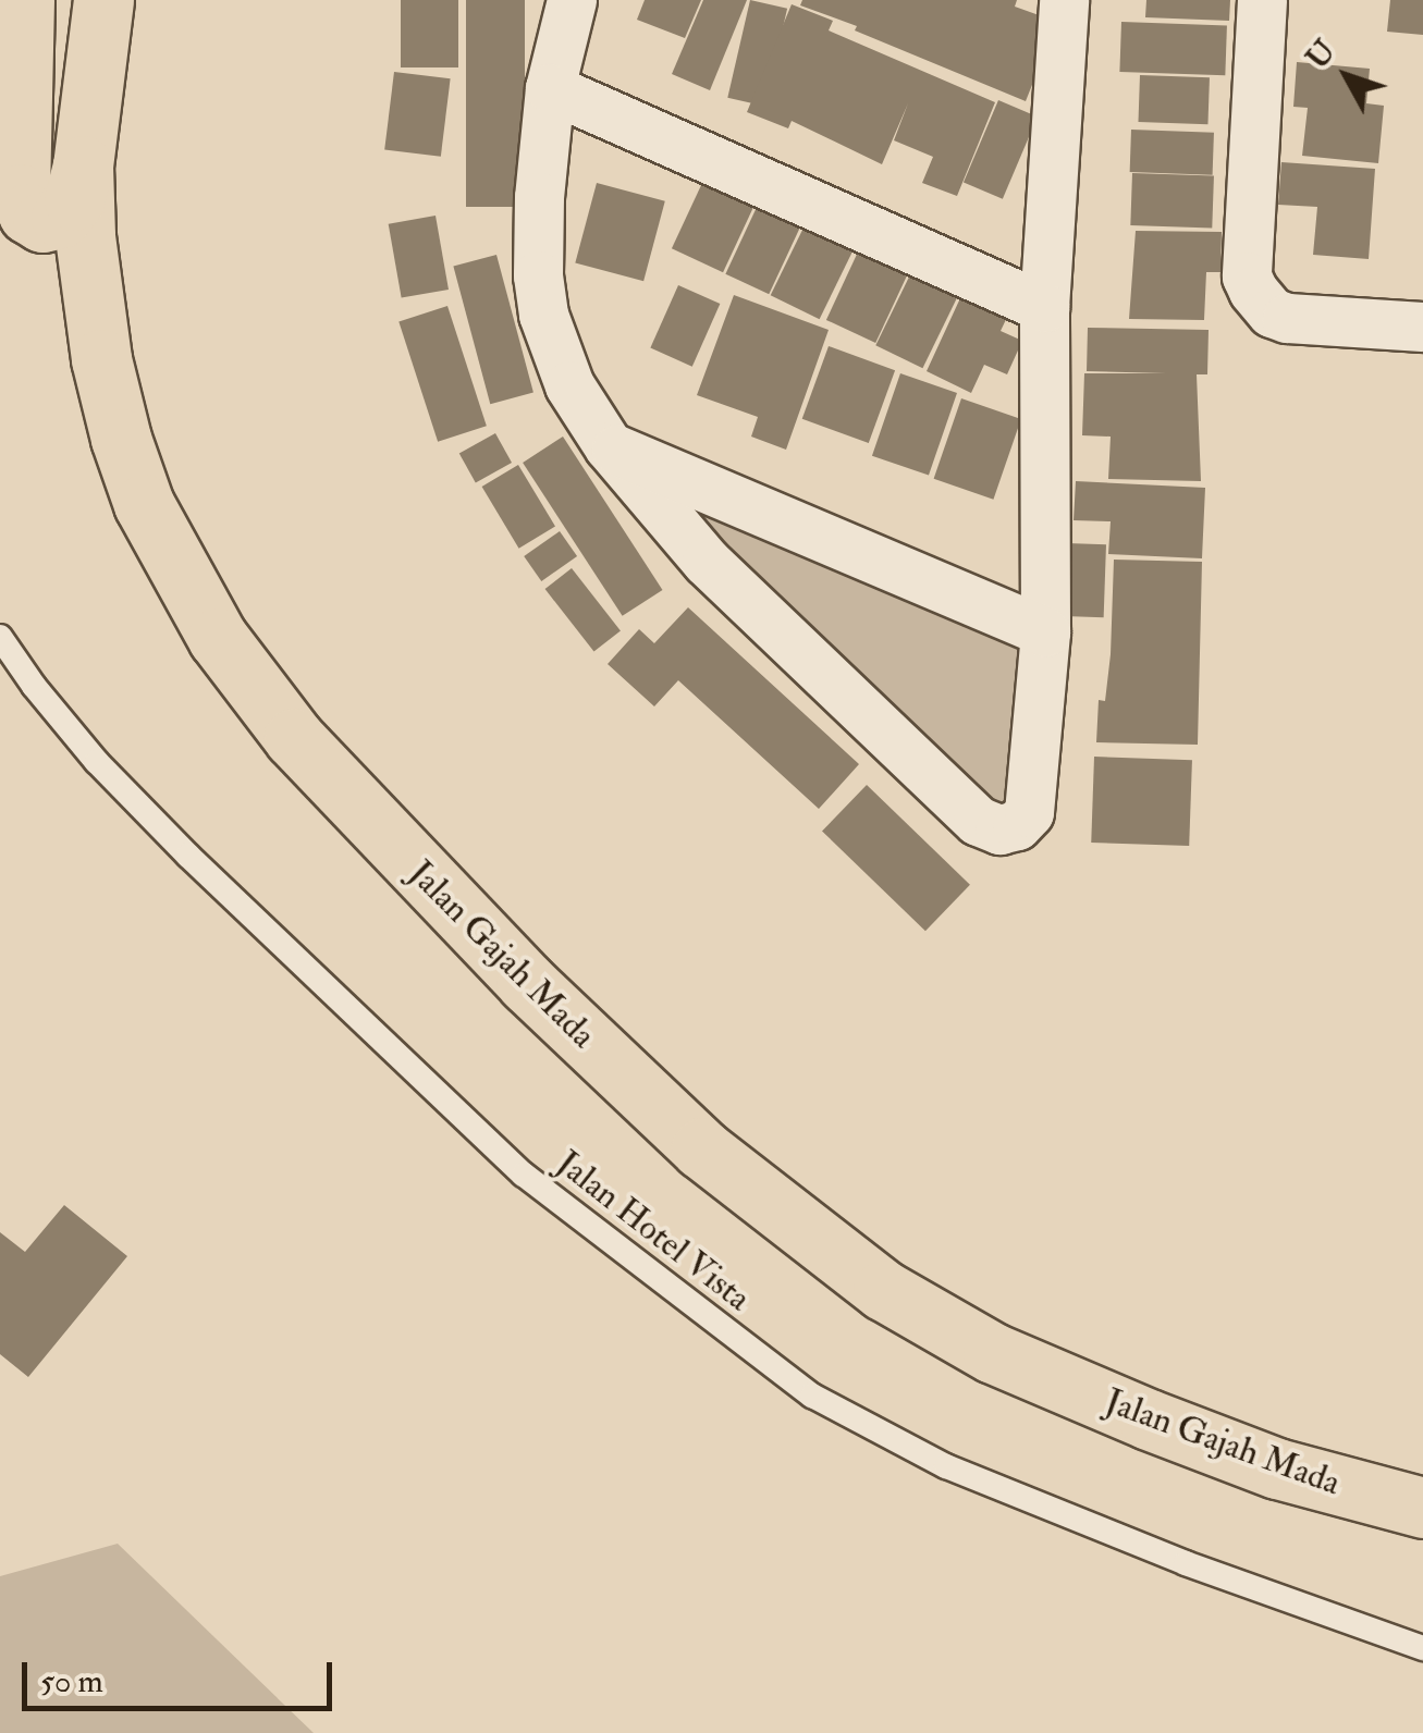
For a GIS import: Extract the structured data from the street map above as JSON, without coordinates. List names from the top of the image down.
{
  "streets": {
    "main road": ["Jalan Gajah Mada"],
    "lane": ["Jalan Hotel Vista"]
  },
  "scale_bar": "50 m",
  "north": "top left"
}
